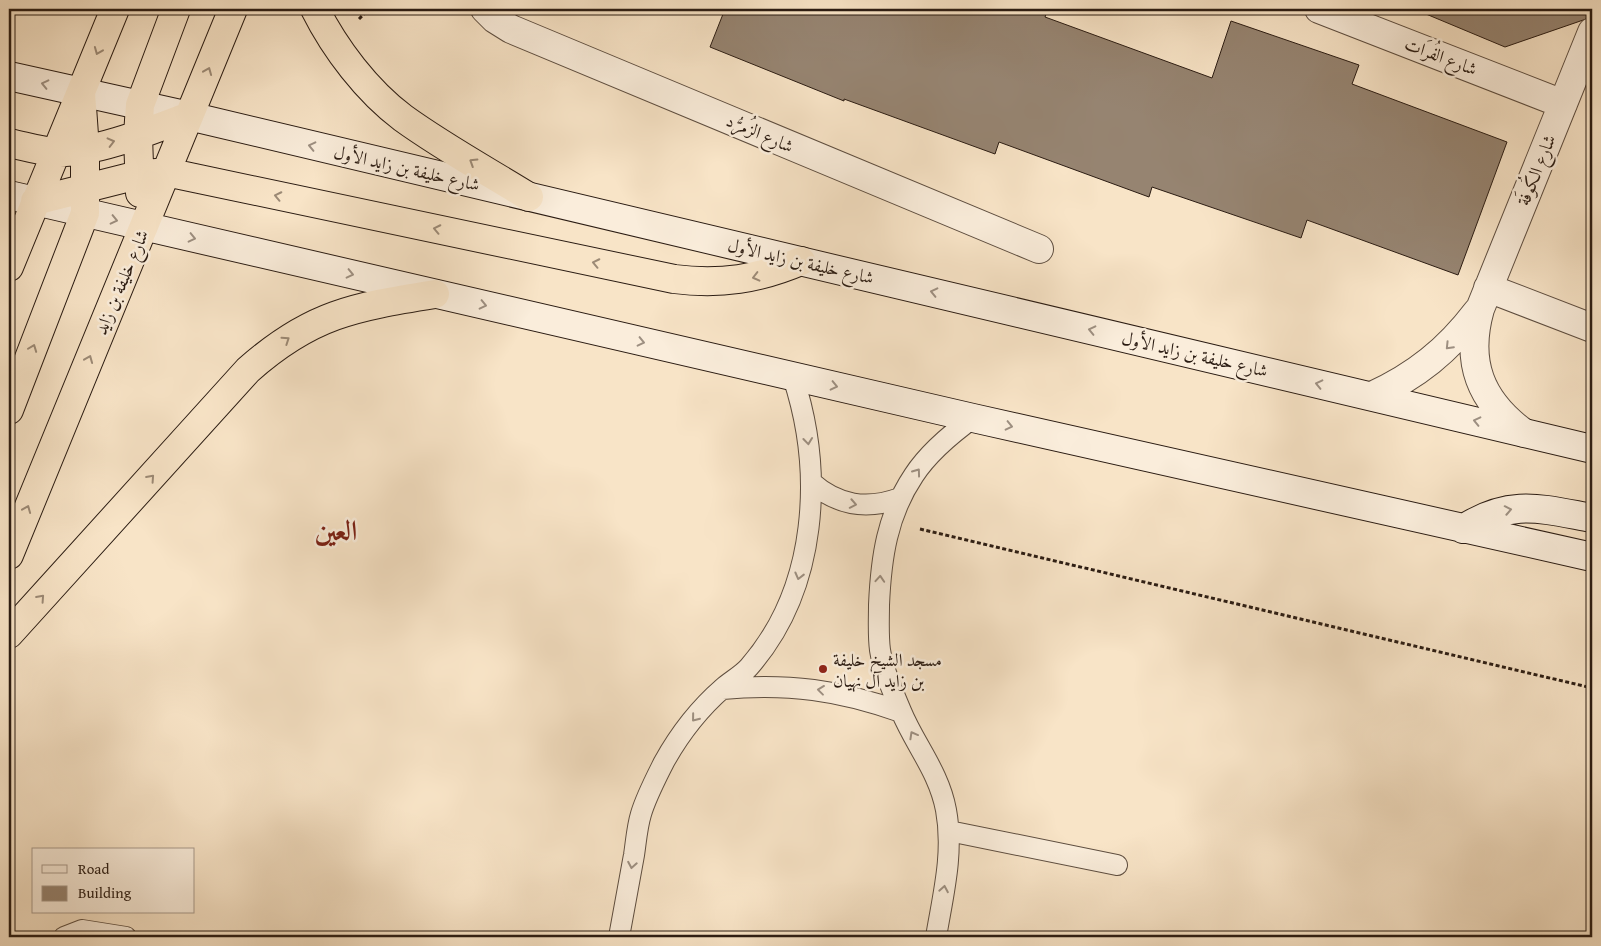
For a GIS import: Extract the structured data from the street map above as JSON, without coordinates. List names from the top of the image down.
{
  "streets": {
    "highway": ["شارع خليفة بن زايد"],
    "main road": [
      "شارع الفُرَات",
      "شارع الزُمرُّد",
      "شارع خليفة بن زايد الأول",
      "شارع الكُوفَة"
    ]
  },
  "crossings": [
    ["شارع الفُرَات", "شارع الكُوفَة"],
    ["شارع خليفة بن زايد الأول", "شارع الكُوفَة"],
    ["شارع خليفة بن زايد الأول", "شارع خليفة بن زايد"]
  ],
  "districts": ["العين"],
  "places": ["مسجد الشيخ خليفة بن زايد آل نهيان"],
  "legend": ["Road", "Building"]
}
